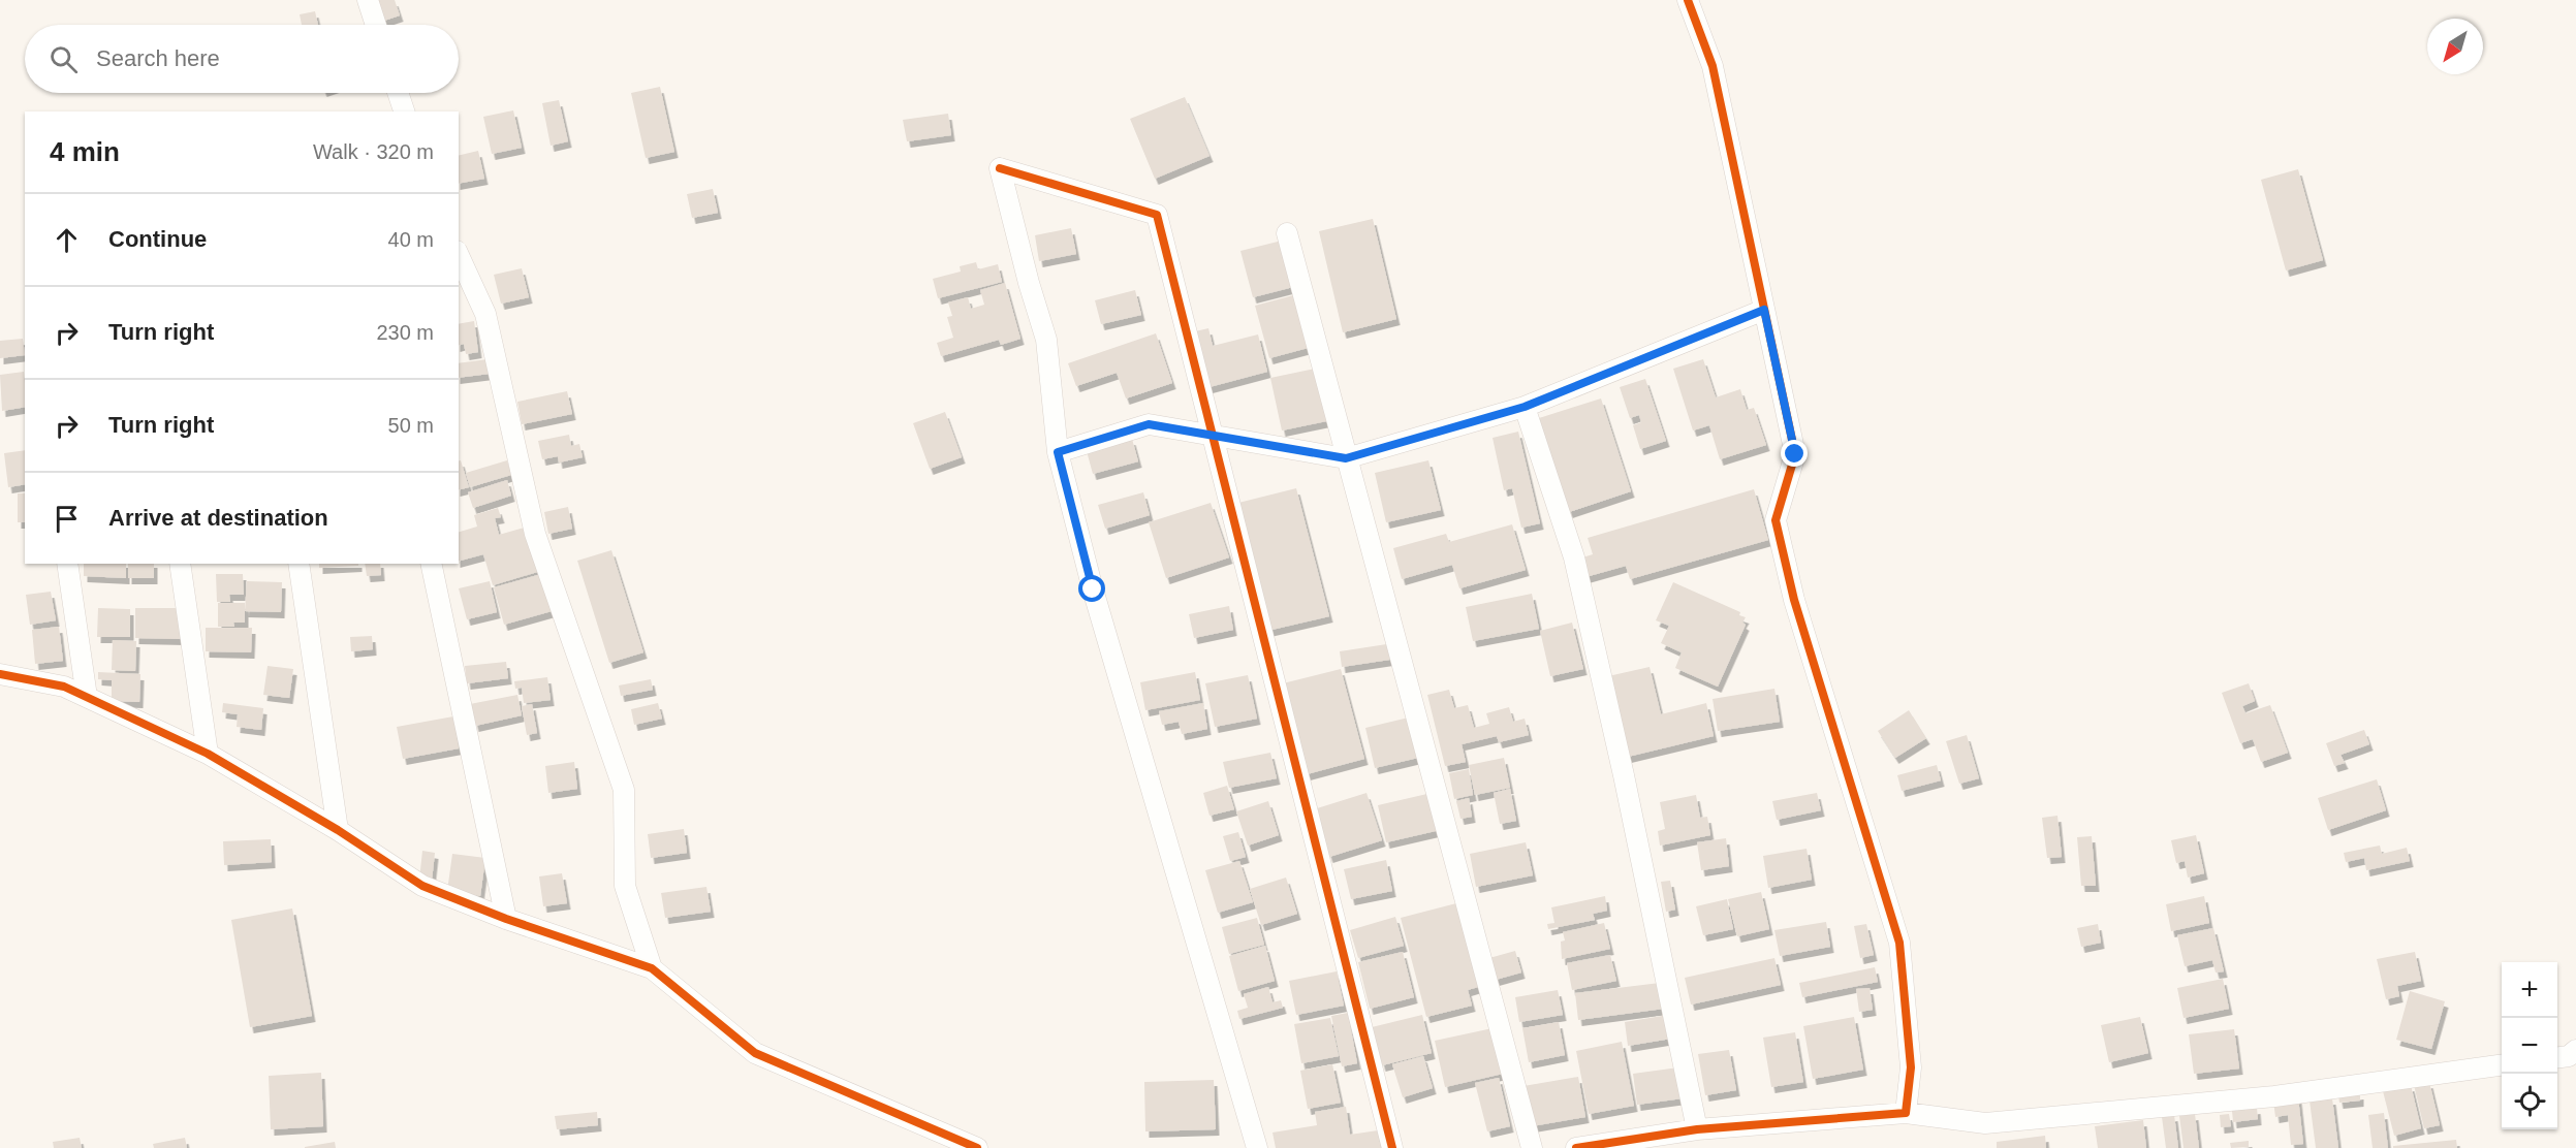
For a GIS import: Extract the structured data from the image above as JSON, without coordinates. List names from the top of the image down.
{
  "north": "bottom left",
  "page": {
    "search": "Search here",
    "heading": ["4 min", "Walk · 320 m"],
    "list": [
      ["Continue", "40 m"],
      ["Turn right", "230 m"],
      ["Turn right", "50 m"],
      "Arrive at destination"
    ],
    "map_buttons": ["+", "−"]
  }
}
